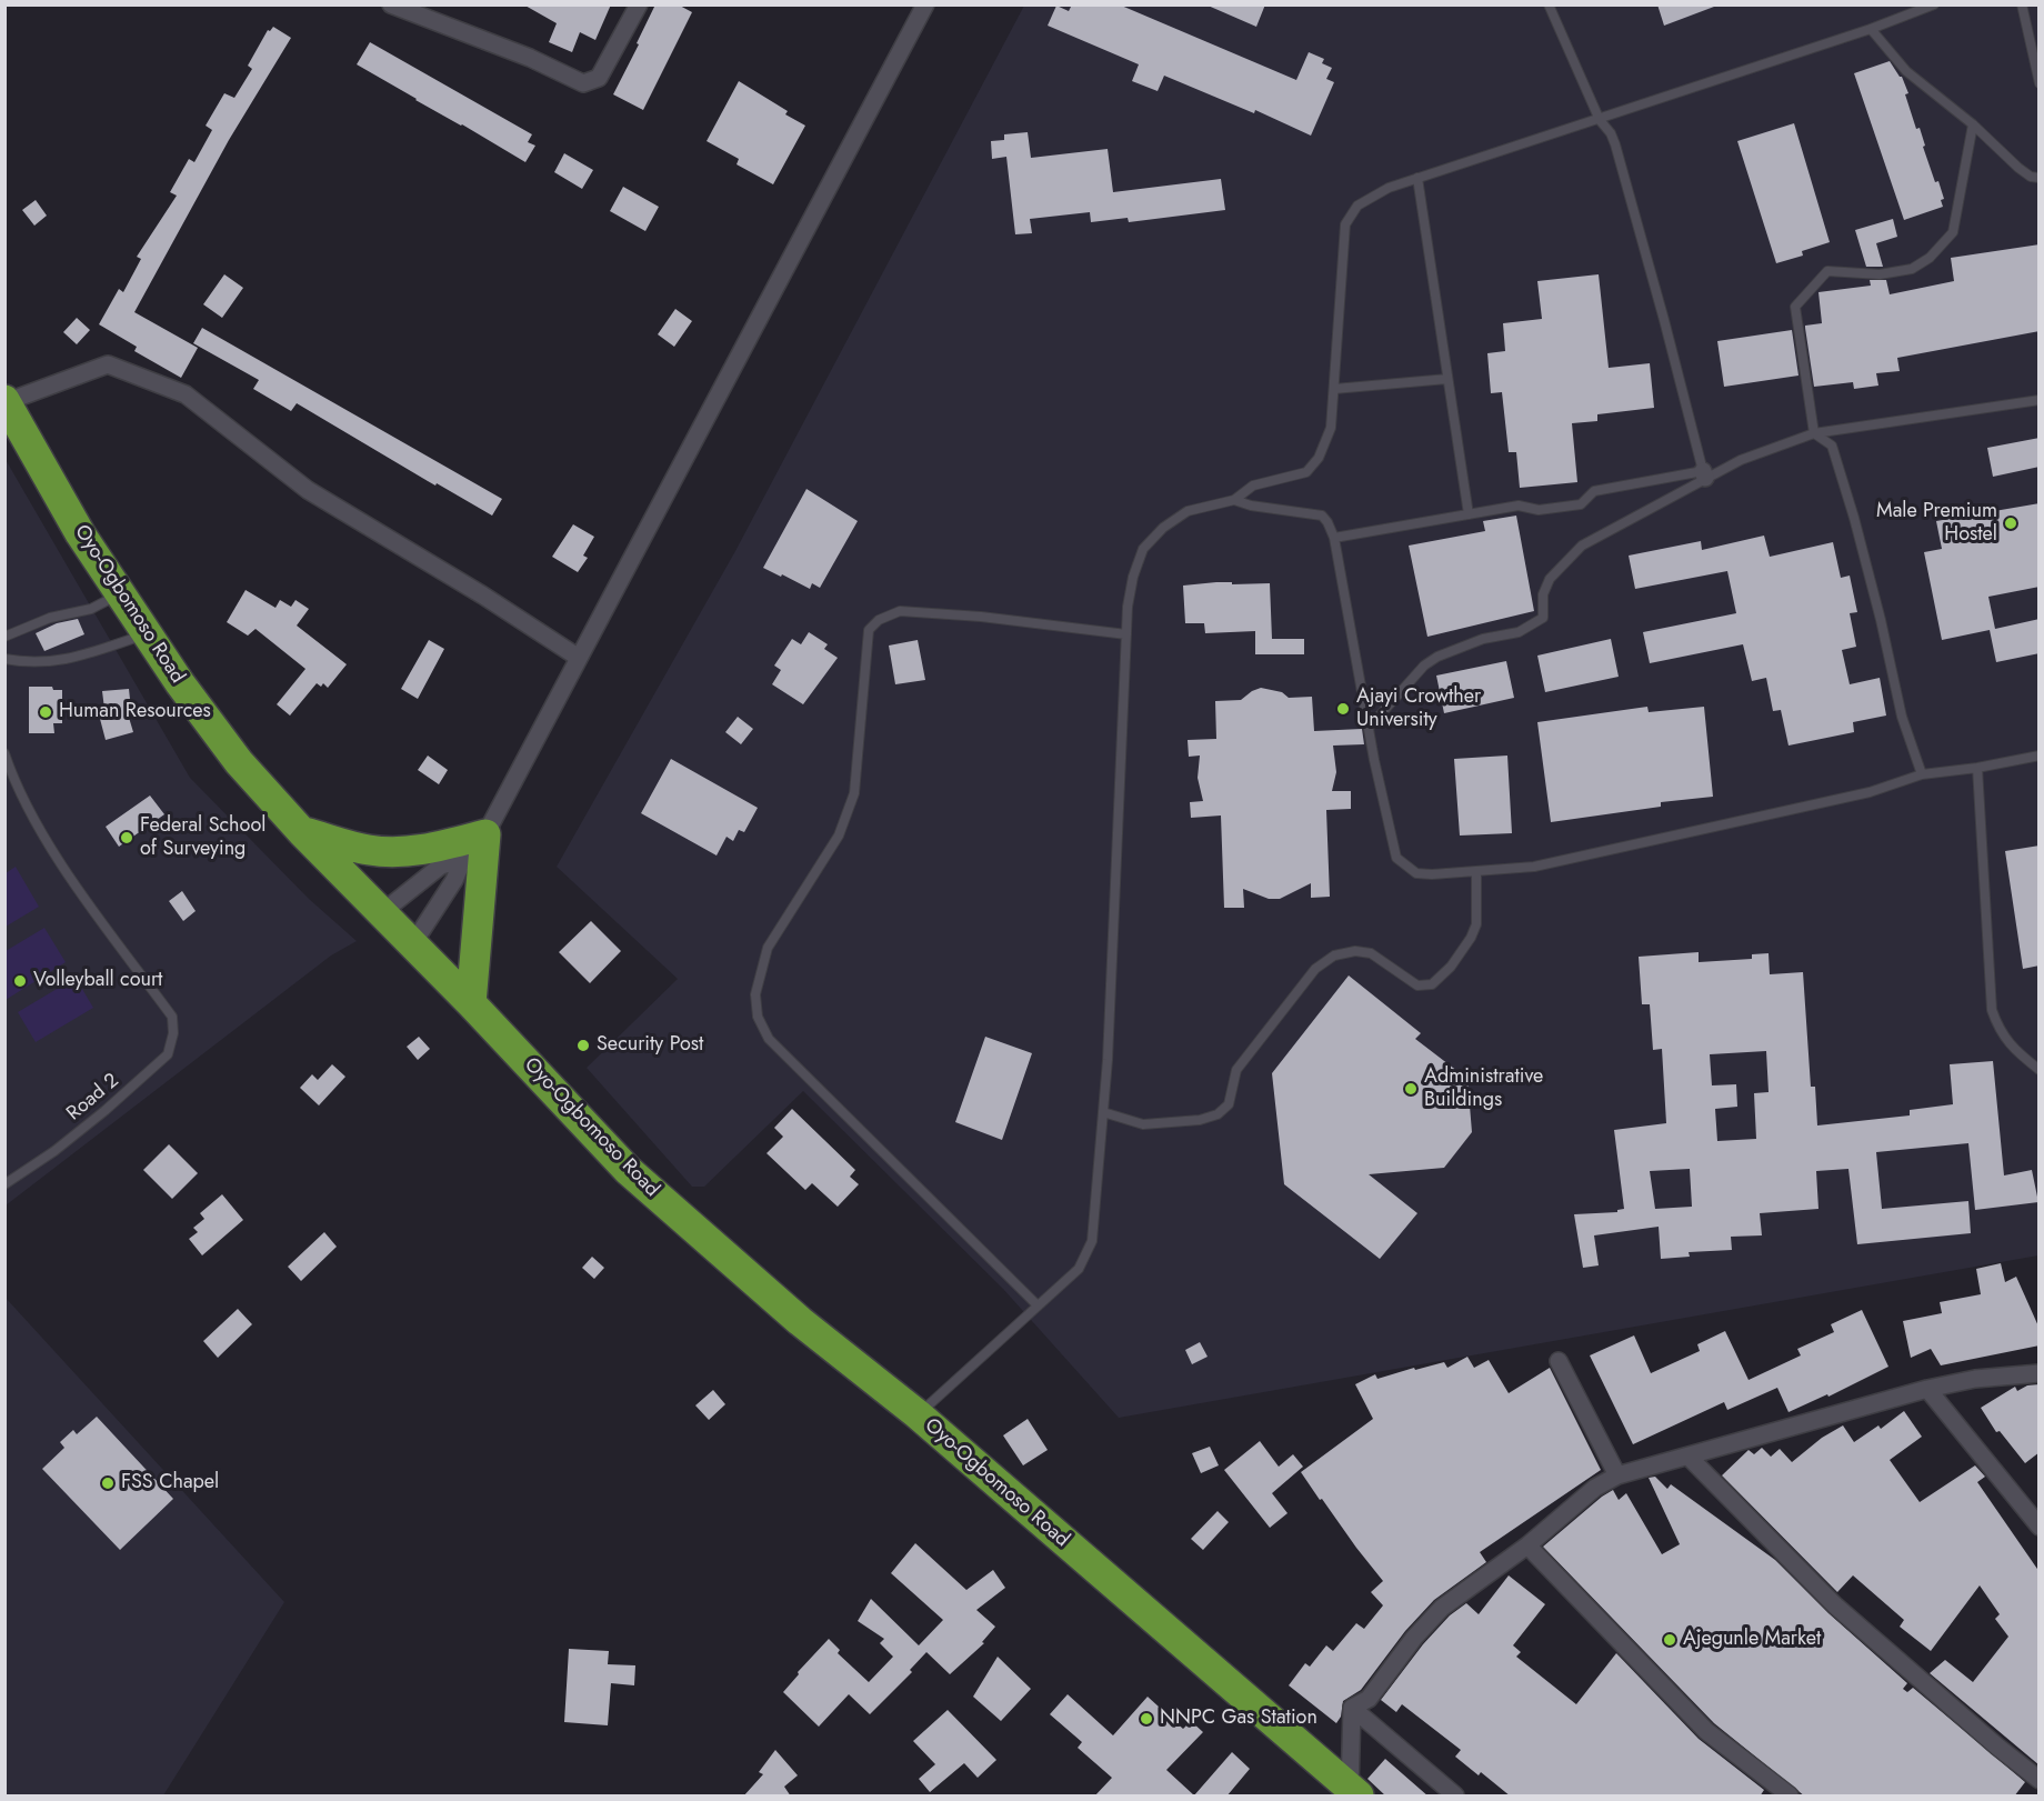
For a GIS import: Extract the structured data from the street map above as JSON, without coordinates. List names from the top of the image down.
{
  "streets": {
    "highway": ["Oyo-Ogbomoso Road"],
    "lane": ["Road 2"]
  },
  "places": [
    "Male Premium Hostel",
    "Ajayi Crowther University",
    "Human Resources",
    "Federal School of Surveying",
    "Volleyball court",
    "Security Post",
    "Administrative Buildings",
    "FSS Chapel",
    "Ajegunle Market",
    "NNPC Gas Station"
  ]
}
